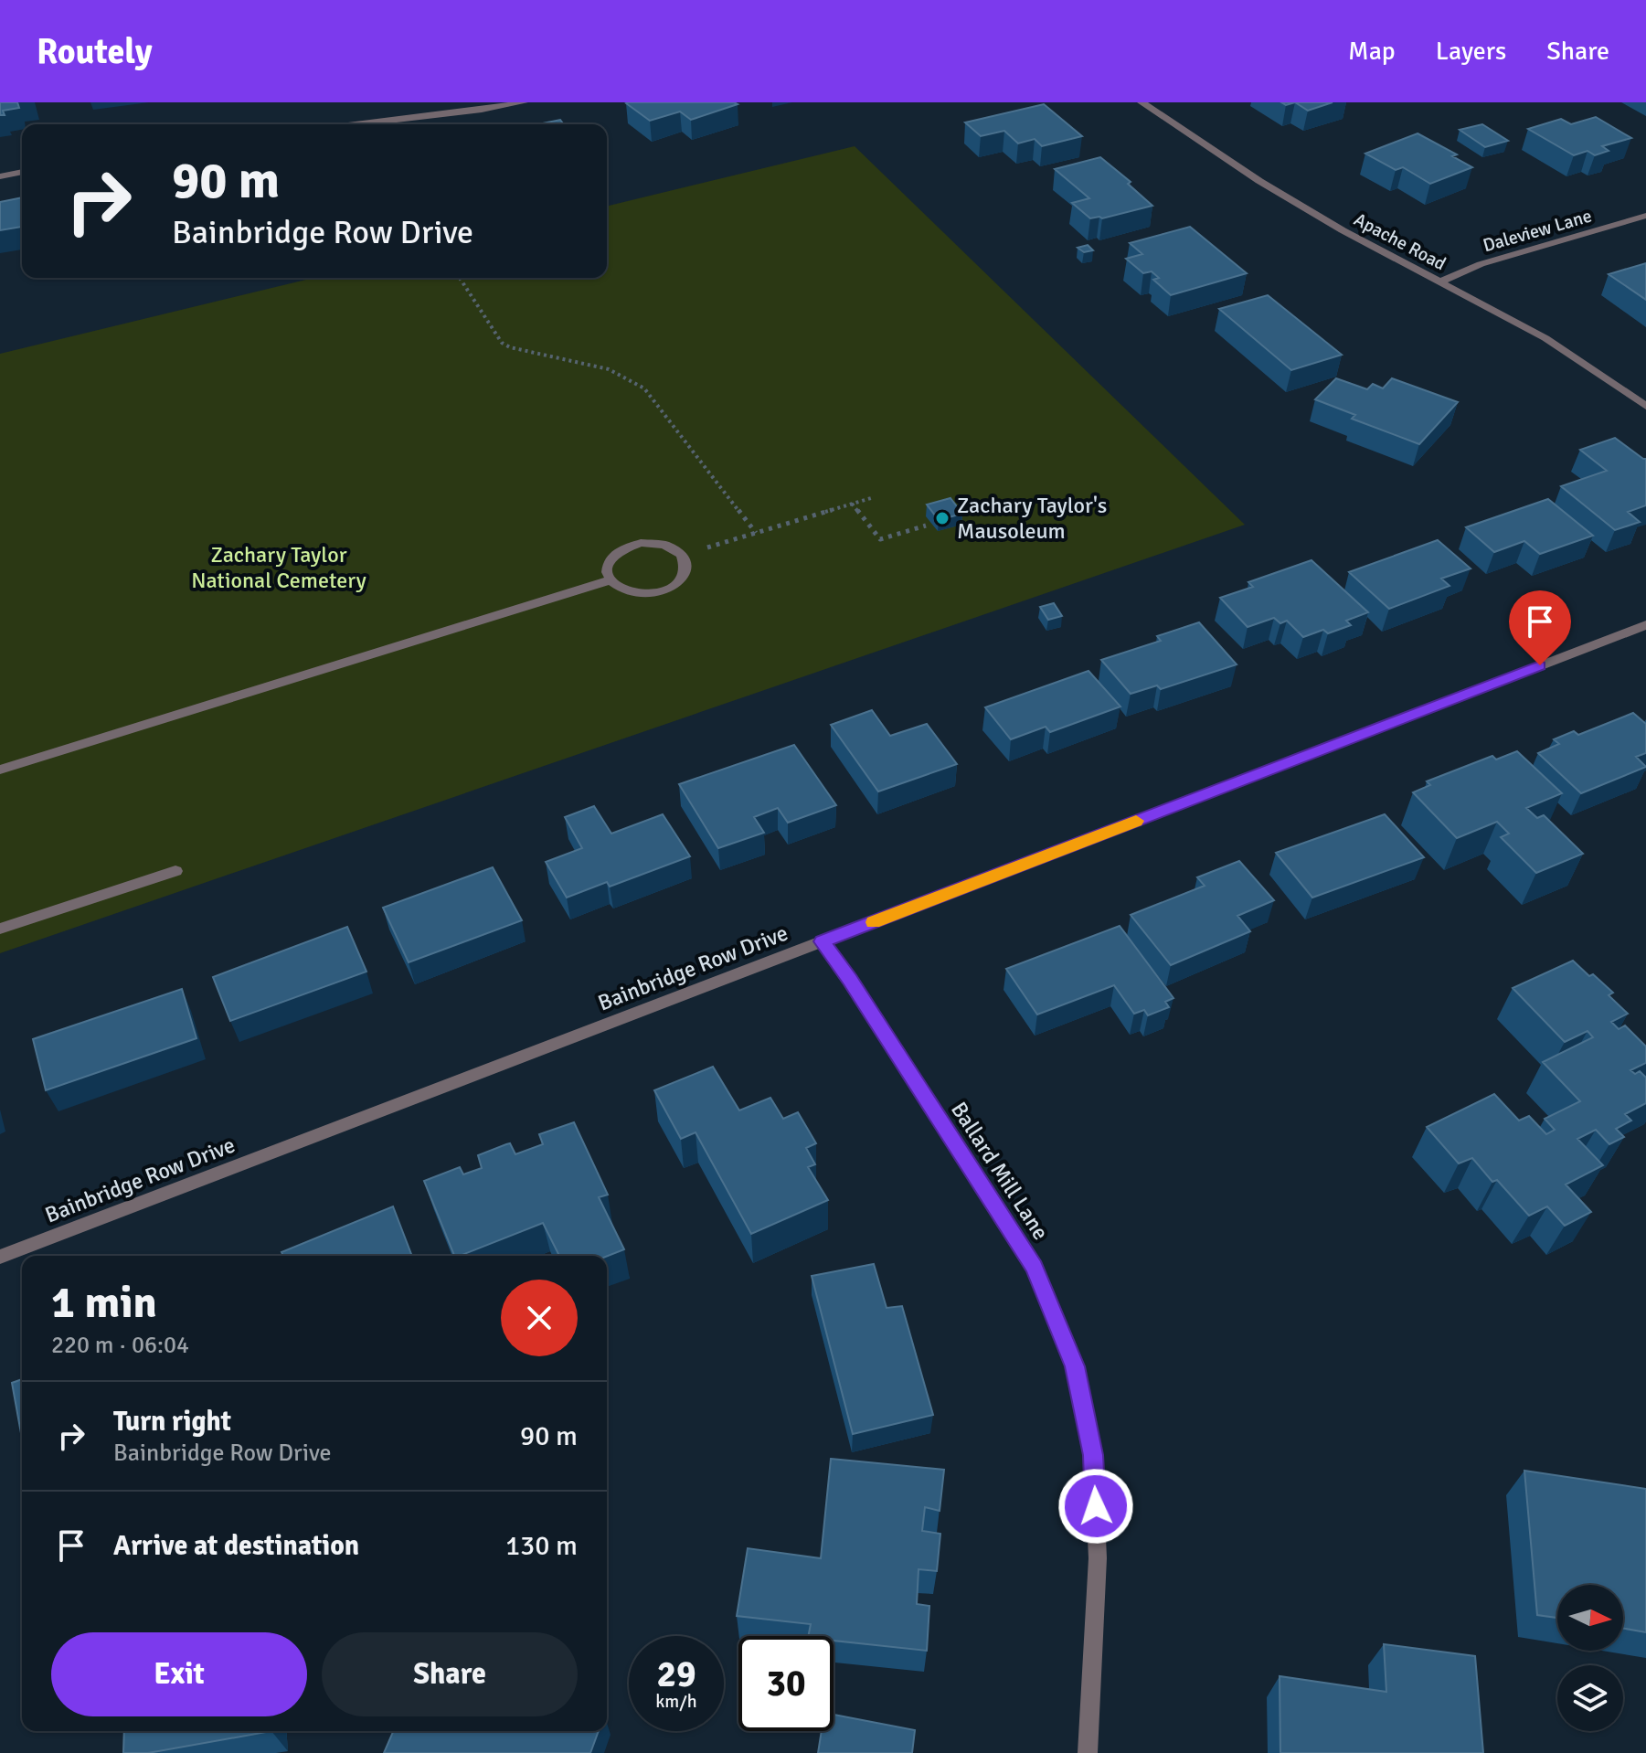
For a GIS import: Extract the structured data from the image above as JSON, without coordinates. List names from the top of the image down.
{
  "streets": {
    "street": [
      "Daleview Lane",
      "Apache Road",
      "Bainbridge Row Drive",
      "Ballard Mill Lane"
    ]
  },
  "crossings": [
    ["Daleview Lane", "Apache Road"],
    ["Bainbridge Row Drive", "Ballard Mill Lane"]
  ],
  "parks": ["Zachary Taylor National Cemetery"],
  "places": ["Zachary Taylor's Mausoleum"],
  "north": "right",
  "page": {
    "header": "Routely",
    "nav": ["Map", "Layers", "Share"],
    "turn": ["90 m", "Bainbridge Row Drive"],
    "heading": ["1 min", "220 m · 06:04"],
    "list": [
      {
        "name": "Turn right",
        "note": "Bainbridge Row Drive",
        "value": "90 m"
      },
      {
        "name": "Arrive at destination",
        "value": "130 m"
      }
    ],
    "buttons": ["Exit", "Share"],
    "speed": "29 km/h",
    "limit": "30"
  }
}
